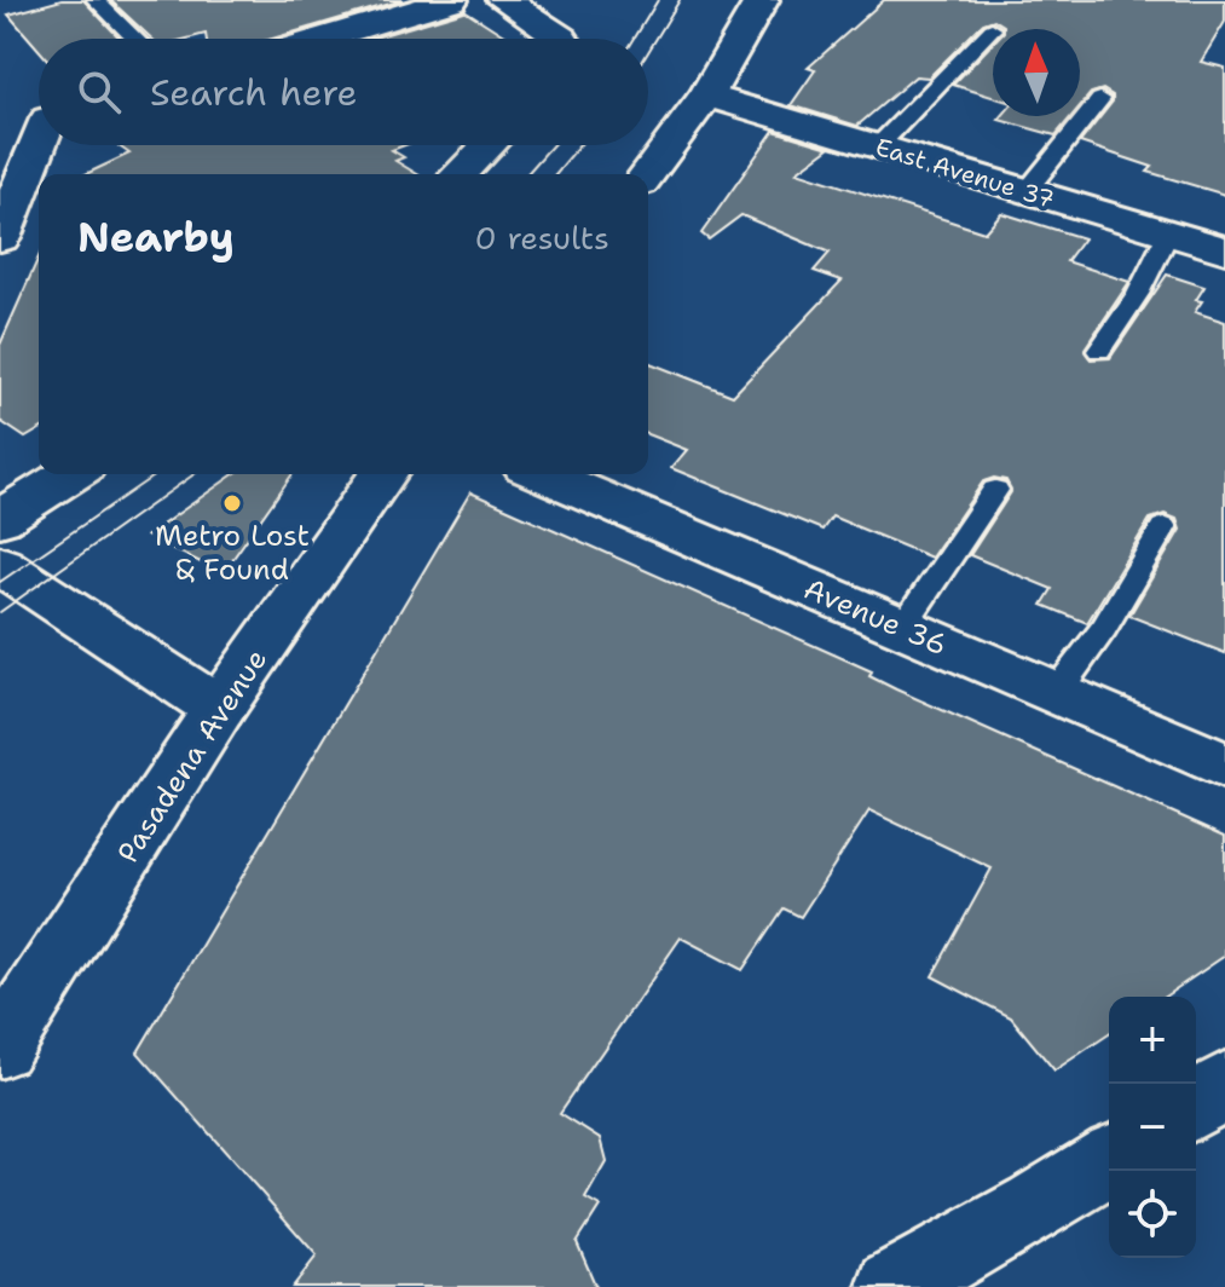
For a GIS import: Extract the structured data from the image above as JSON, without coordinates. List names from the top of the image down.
{
  "streets": {
    "street": ["East Avenue 37", "Avenue 36", "Pasadena Avenue"]
  },
  "places": ["Metro Lost & Found"],
  "north": "top",
  "page": {
    "search": "Search here",
    "heading": ["Nearby", "0 results"],
    "map_buttons": ["+", "−"]
  }
}
